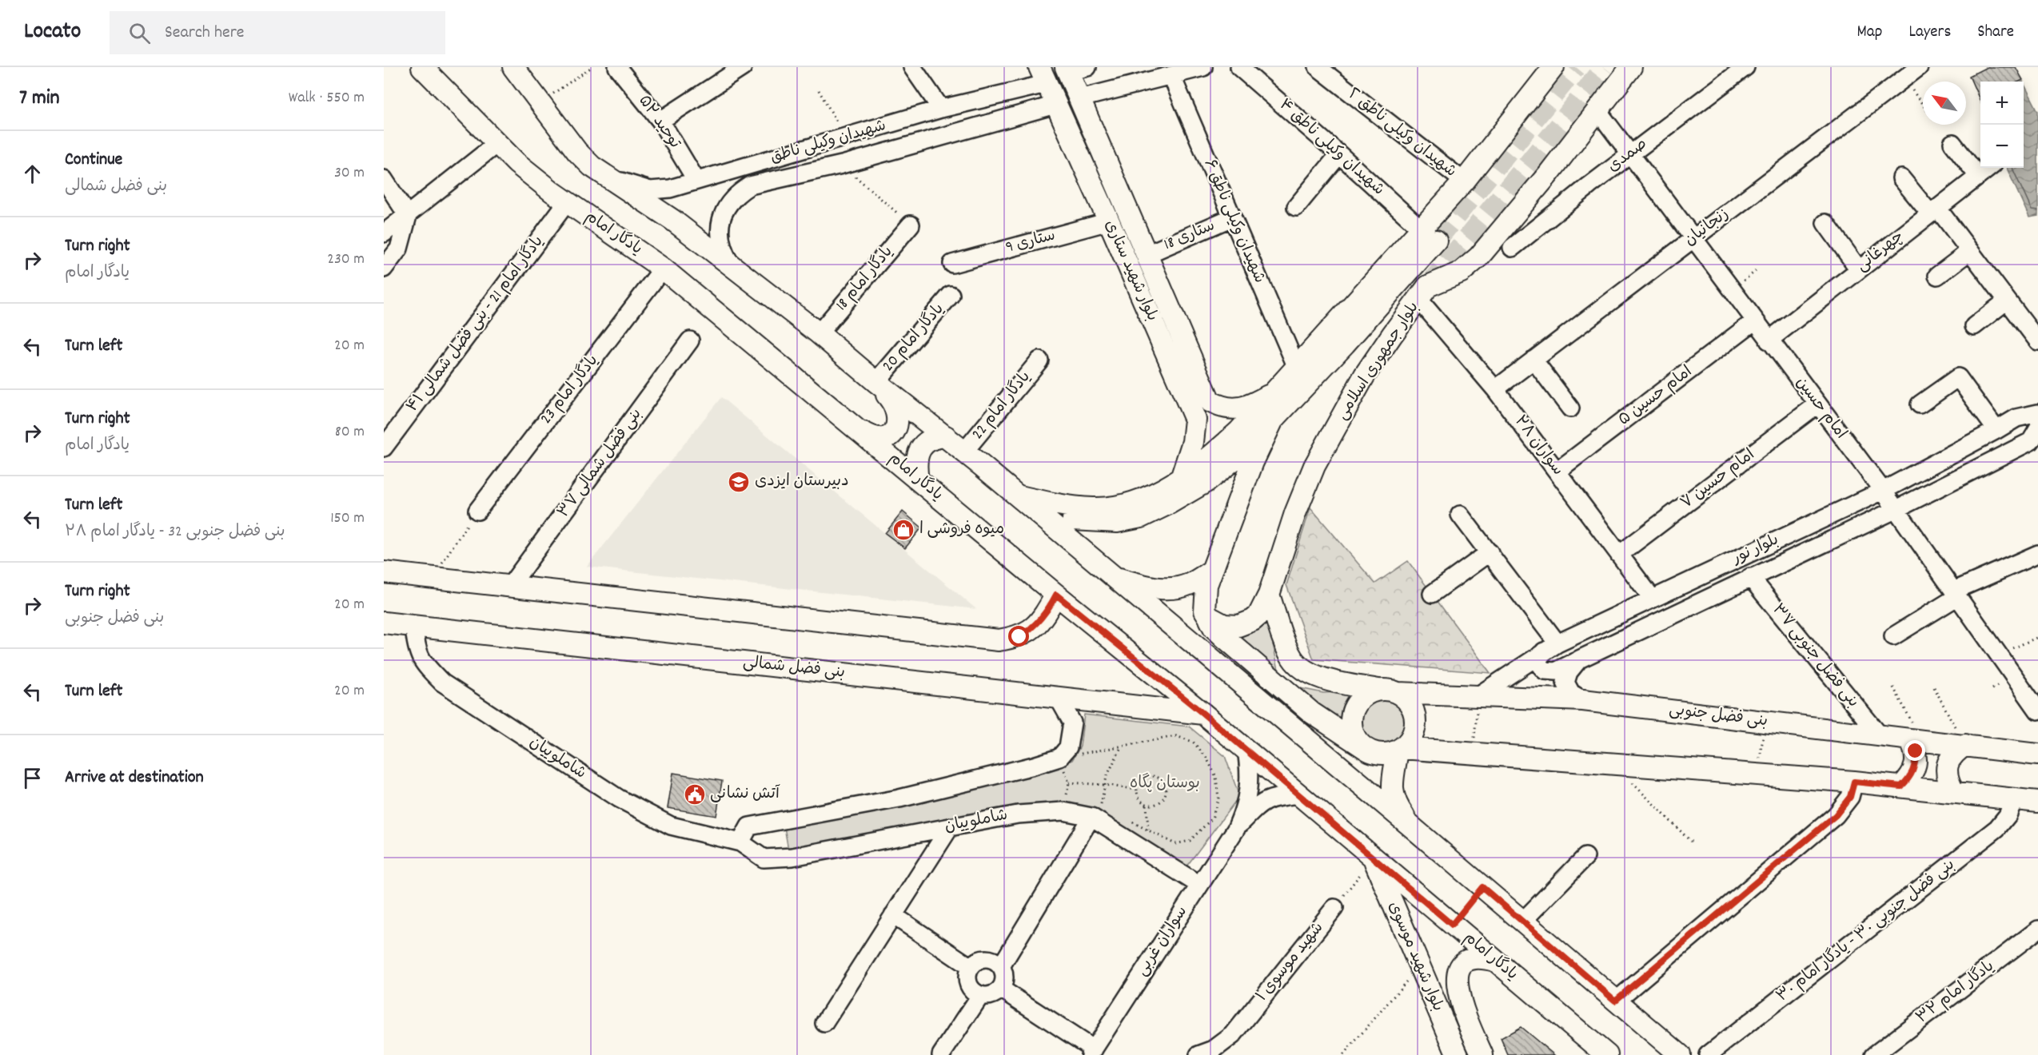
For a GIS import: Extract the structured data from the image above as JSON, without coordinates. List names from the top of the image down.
{
  "streets": {
    "main road": [
      "یادگار امام",
      "بلوار شهید ستاری",
      "بلوار جمهوری اسلامی",
      "بنی فضل شمالی",
      "بنی فضل جنوبی",
      "بلوار شهید موسوی"
    ],
    "street": [
      "توحید ۵۲",
      "شهیدان وکیلی ناطق ٢",
      "شهیدان وکیلی ناطق",
      "شهیدان وکیلی ناطق ۴",
      "صمدی",
      "شهیدان وکیلی ناطق ۶",
      "زنجانیان",
      "ستاری 18",
      "ستاری 9",
      "چهرغانی",
      "یادگار امام 18",
      "یادگار امام 21 - بنی فضل شمالی ۴۱",
      "یادگار امام 20",
      "یادگار امام 23",
      "امام حسین ۵",
      "یادگار امام 22",
      "امام حسین",
      "سواران ۲۸",
      "بنی فضل شمالی ۳۷",
      "امام حسین ۷",
      "بلوار نور",
      "بنی فضل جنوبی ۳۷",
      "شاملوییان",
      "بنی فضل جنوبی ۳۰ - یادگار امام ۳۰",
      "سواران غربی",
      "شهید موسوی ۱",
      "یادگار امام ۳۲"
    ]
  },
  "crossings": [
    ["توحید ۵۲", "شهیدان وکیلی ناطق"],
    ["شهیدان وکیلی ناطق ٢", "بلوار جمهوری اسلامی"],
    ["شهیدان وکیلی ناطق", "بلوار شهید ستاری"],
    ["شهیدان وکیلی ناطق ۴", "بلوار جمهوری اسلامی"],
    ["صمدی", "امام حسین"],
    ["شهیدان وکیلی ناطق ۶", "ستاری 18"],
    ["شهیدان وکیلی ناطق ۶", "بلوار جمهوری اسلامی"],
    ["زنجانیان", "امام حسین"],
    ["زنجانیان", "سواران ۲۸"],
    ["یادگار امام", "یادگار امام 21 - بنی فضل شمالی ۴۱"],
    ["یادگار امام", "یادگار امام 23"],
    ["یادگار امام", "بنی فضل شمالی"],
    ["یادگار امام", "بلوار شهید موسوی"],
    ["یادگار امام", "شهید موسوی ۱"],
    ["ستاری 18", "بلوار شهید ستاری"],
    ["ستاری 9", "بلوار شهید ستاری"],
    ["چهرغانی", "امام حسین"],
    ["بلوار جمهوری اسلامی", "امام حسین"],
    ["بلوار جمهوری اسلامی", "سواران ۲۸"],
    ["امام حسین ۵", "امام حسین"],
    ["امام حسین ۵", "سواران ۲۸"],
    ["امام حسین", "امام حسین ۷"],
    ["امام حسین", "بلوار نور"],
    ["سواران ۲۸", "امام حسین ۷"],
    ["سواران ۲۸", "بلوار نور"],
    ["بلوار نور", "بنی فضل جنوبی ۳۷"],
    ["بلوار نور", "بنی فضل جنوبی"],
    ["بنی فضل جنوبی ۳۷", "بنی فضل جنوبی"],
    ["بنی فضل شمالی", "شاملوییان"],
    ["شاملوییان", "سواران غربی"],
    ["بلوار شهید موسوی", "شهید موسوی ۱"]
  ],
  "parks": ["بوستان پگاه"],
  "places": {
    "school or university": ["دبیرستان ایزدی"],
    "shop": ["میوه فروشی ا"],
    "public building": ["آتش نشانی"]
  },
  "north": "top left",
  "page": {
    "header": "Locato",
    "search": "Search here",
    "nav": ["Map", "Layers", "Share"],
    "heading": ["7 min", "Walk · 550 m"],
    "map_buttons": ["+", "−"],
    "list": [
      ["Continue", "بنی فضل شمالی", "30 m"],
      ["Turn right", "یادگار امام", "230 m"],
      ["Turn left", "20 m"],
      ["Turn right", "یادگار امام", "80 m"],
      ["Turn left", "بنی فضل جنوبی 32 - یادگار امام ۲۸", "150 m"],
      ["Turn right", "بنی فضل جنوبی", "20 m"],
      ["Turn left", "20 m"],
      "Arrive at destination"
    ]
  }
}
